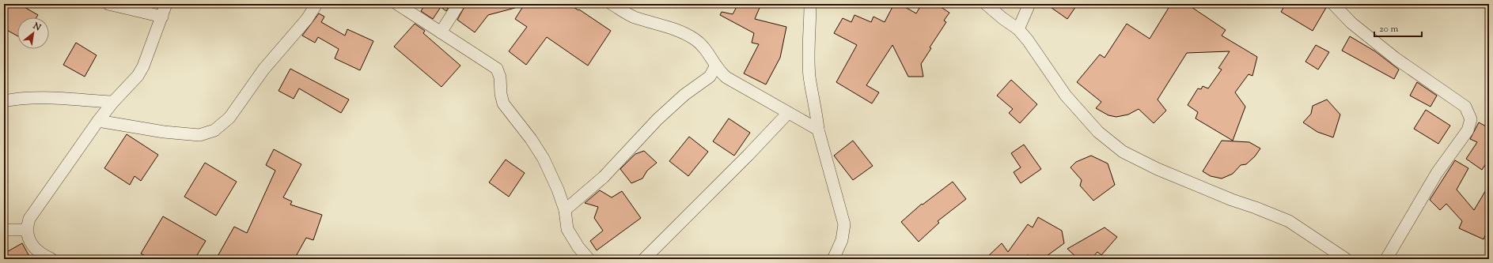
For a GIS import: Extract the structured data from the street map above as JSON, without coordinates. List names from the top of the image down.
{
  "scale_bar": "20 m",
  "north": "top right"
}
